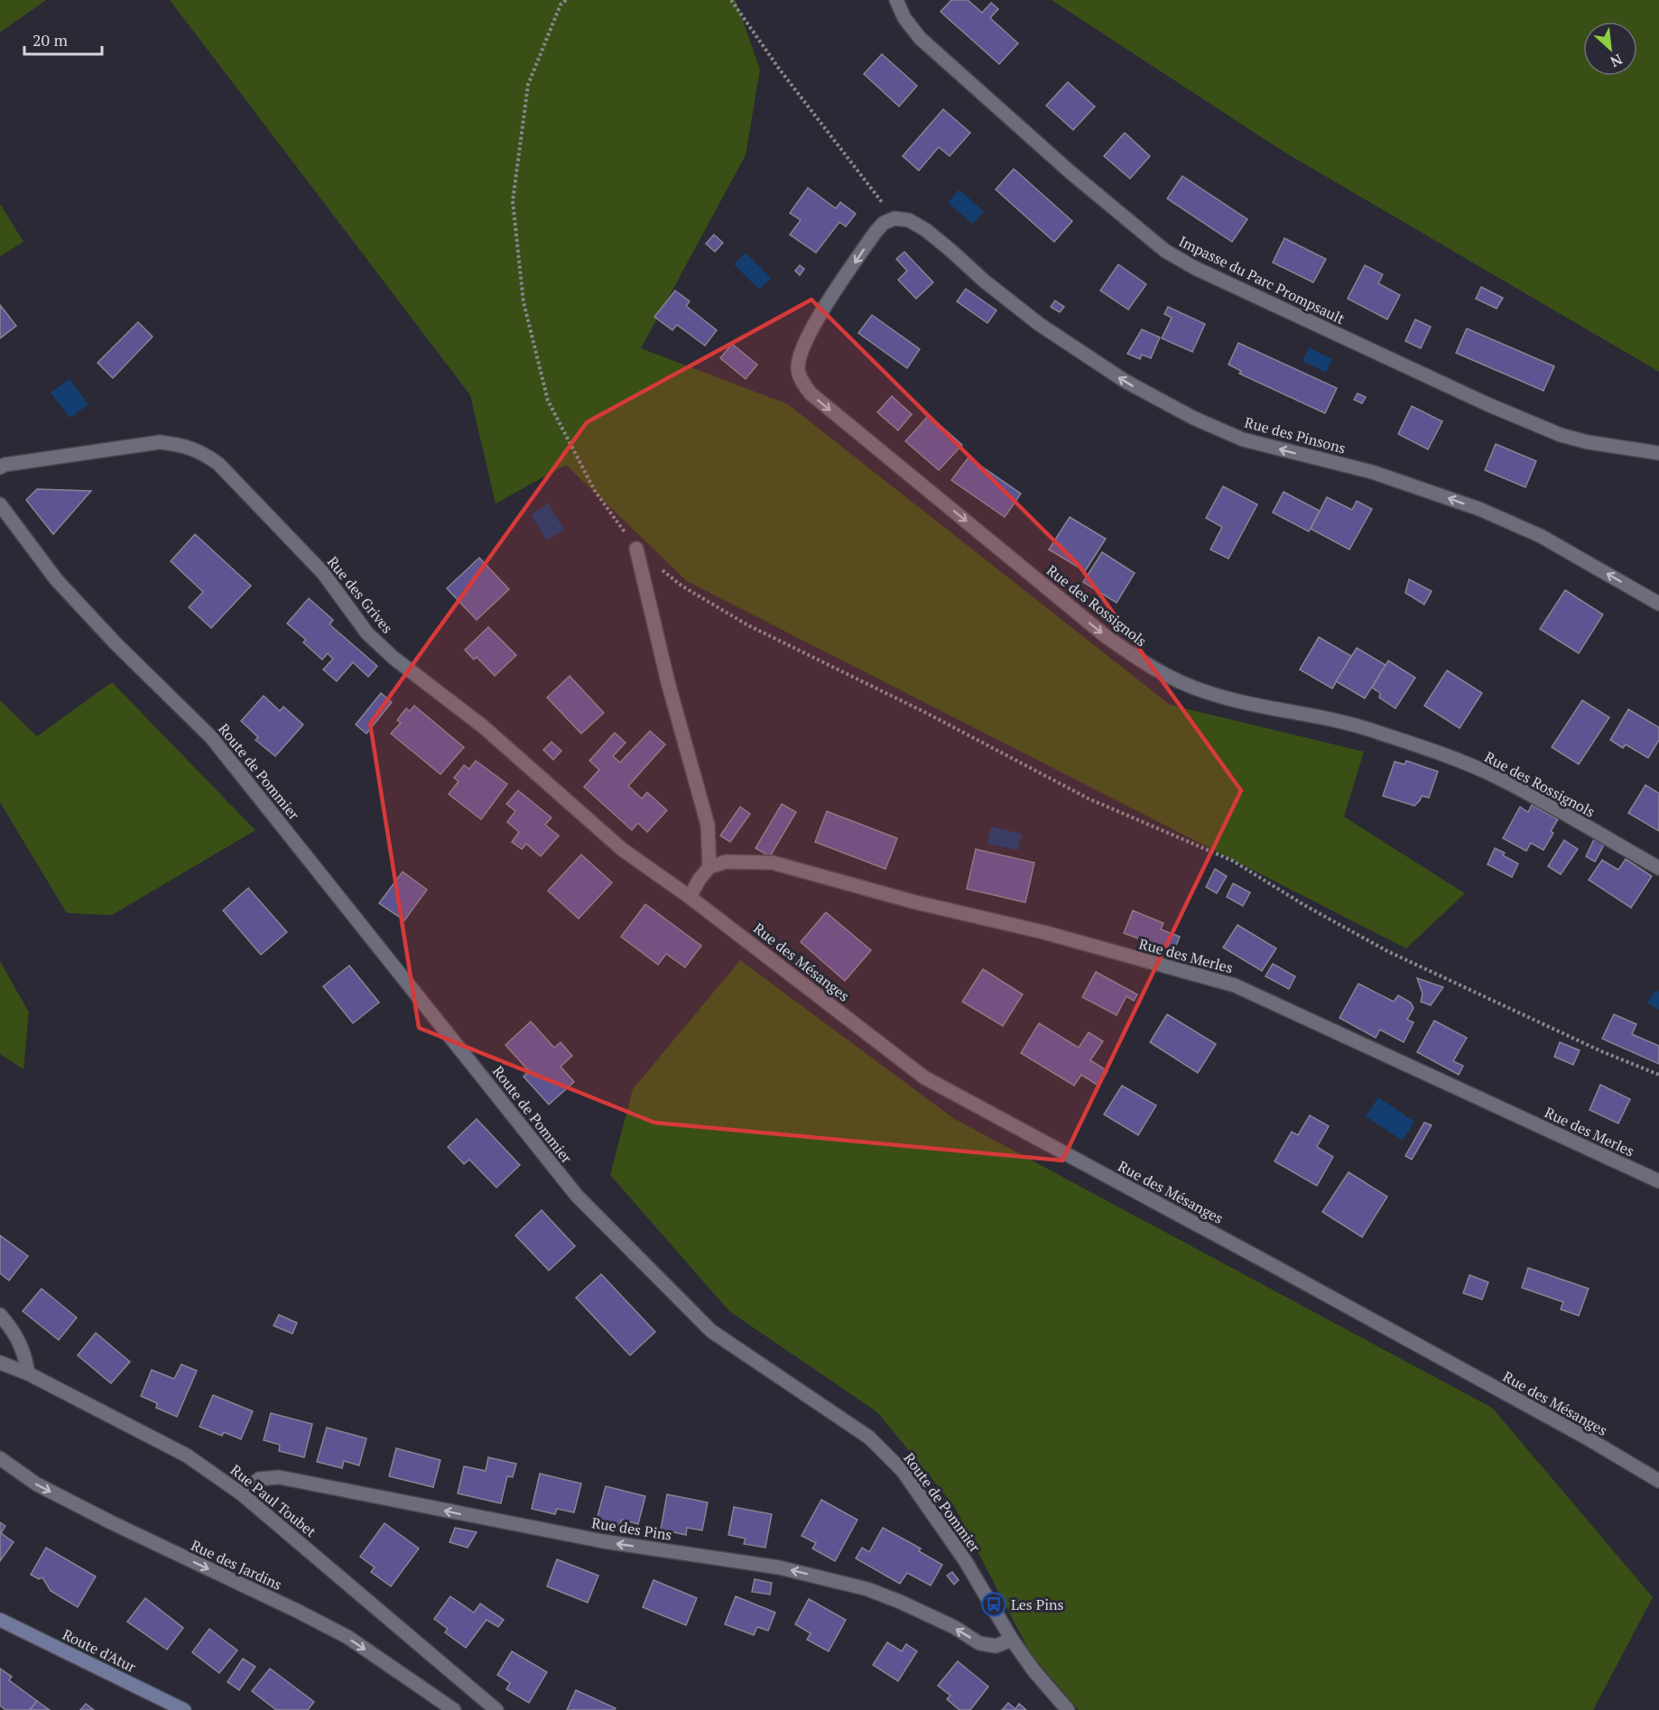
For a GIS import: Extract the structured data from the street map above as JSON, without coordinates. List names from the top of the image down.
{
  "streets": {
    "main road": ["Route d'Atur"],
    "street": [
      "Impasse du Parc Prompsault",
      "Rue des Pinsons",
      "Rue des Grives",
      "Rue des Rossignols",
      "Route de Pommier",
      "Rue des Merles",
      "Rue des Mésanges",
      "Rue Paul Toubet",
      "Rue des Pins",
      "Rue des Jardins"
    ]
  },
  "crossings": [
    ["Rue des Pinsons", "Rue des Rossignols"],
    ["Rue des Grives", "Rue des Mésanges"],
    ["Route de Pommier", "Rue des Pins"],
    ["Rue Paul Toubet", "Rue des Pins"]
  ],
  "one_way": [
    "Rue des Pinsons",
    "Rue des Rossignols",
    "Rue des Pins",
    "Rue des Jardins"
  ],
  "places": {
    "bus stop": ["Les Pins"]
  },
  "scale_bar": "20 m",
  "north": "bottom right"
}
